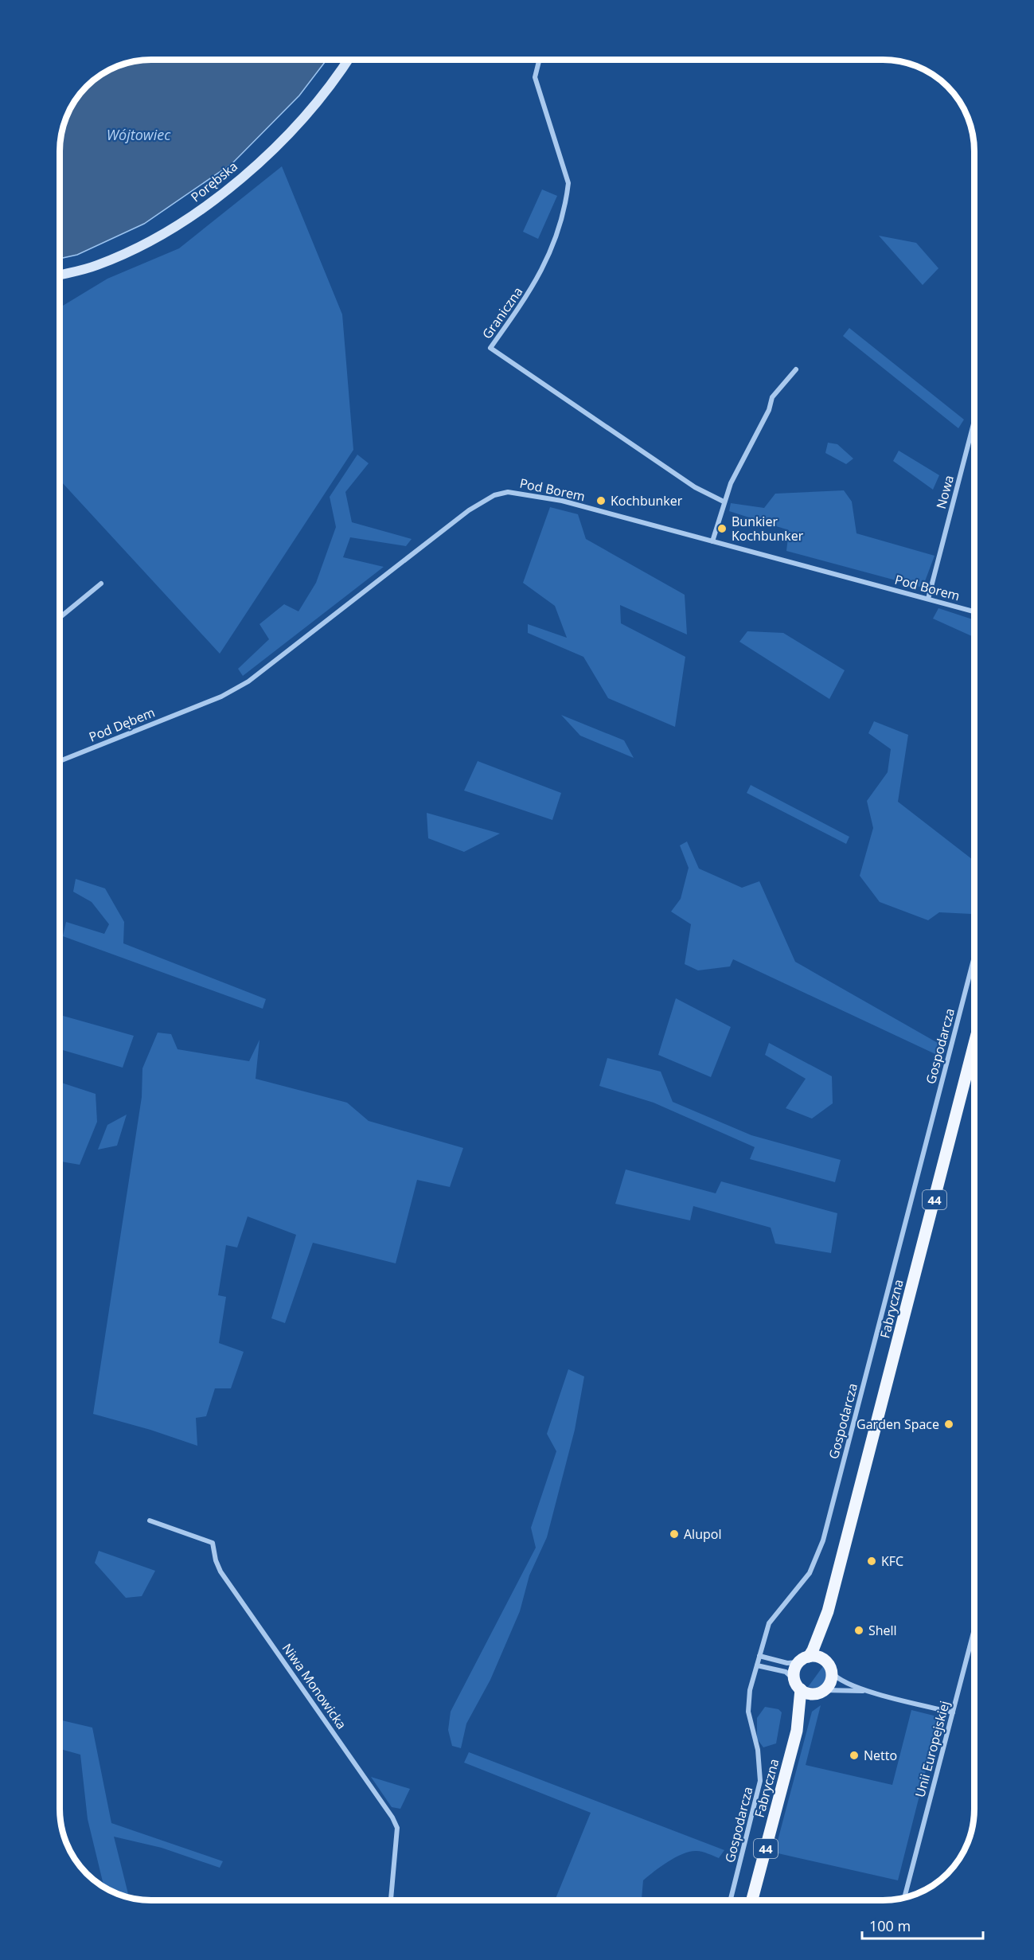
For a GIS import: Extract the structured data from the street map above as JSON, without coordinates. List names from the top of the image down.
{
  "streets": {
    "main road": ["44", "Fabryczna"],
    "street": [
      "Porębska",
      "Graniczna",
      "Pod Borem",
      "Nowa",
      "Pod Dębem",
      "Gospodarcza",
      "Niwa Monowicka",
      "Unii Europejskiej"
    ]
  },
  "crossings": [
    ["Pod Borem", "Nowa"],
    ["Pod Borem", "Pod Dębem"],
    ["44", "Fabryczna"]
  ],
  "water": ["Wójtowiec"],
  "places": [
    "Kochbunker",
    "Bunkier Kochbunker",
    "Garden Space",
    "Alupol",
    "KFC",
    "Shell",
    "Netto"
  ],
  "scale_bar": "100 m"
}
